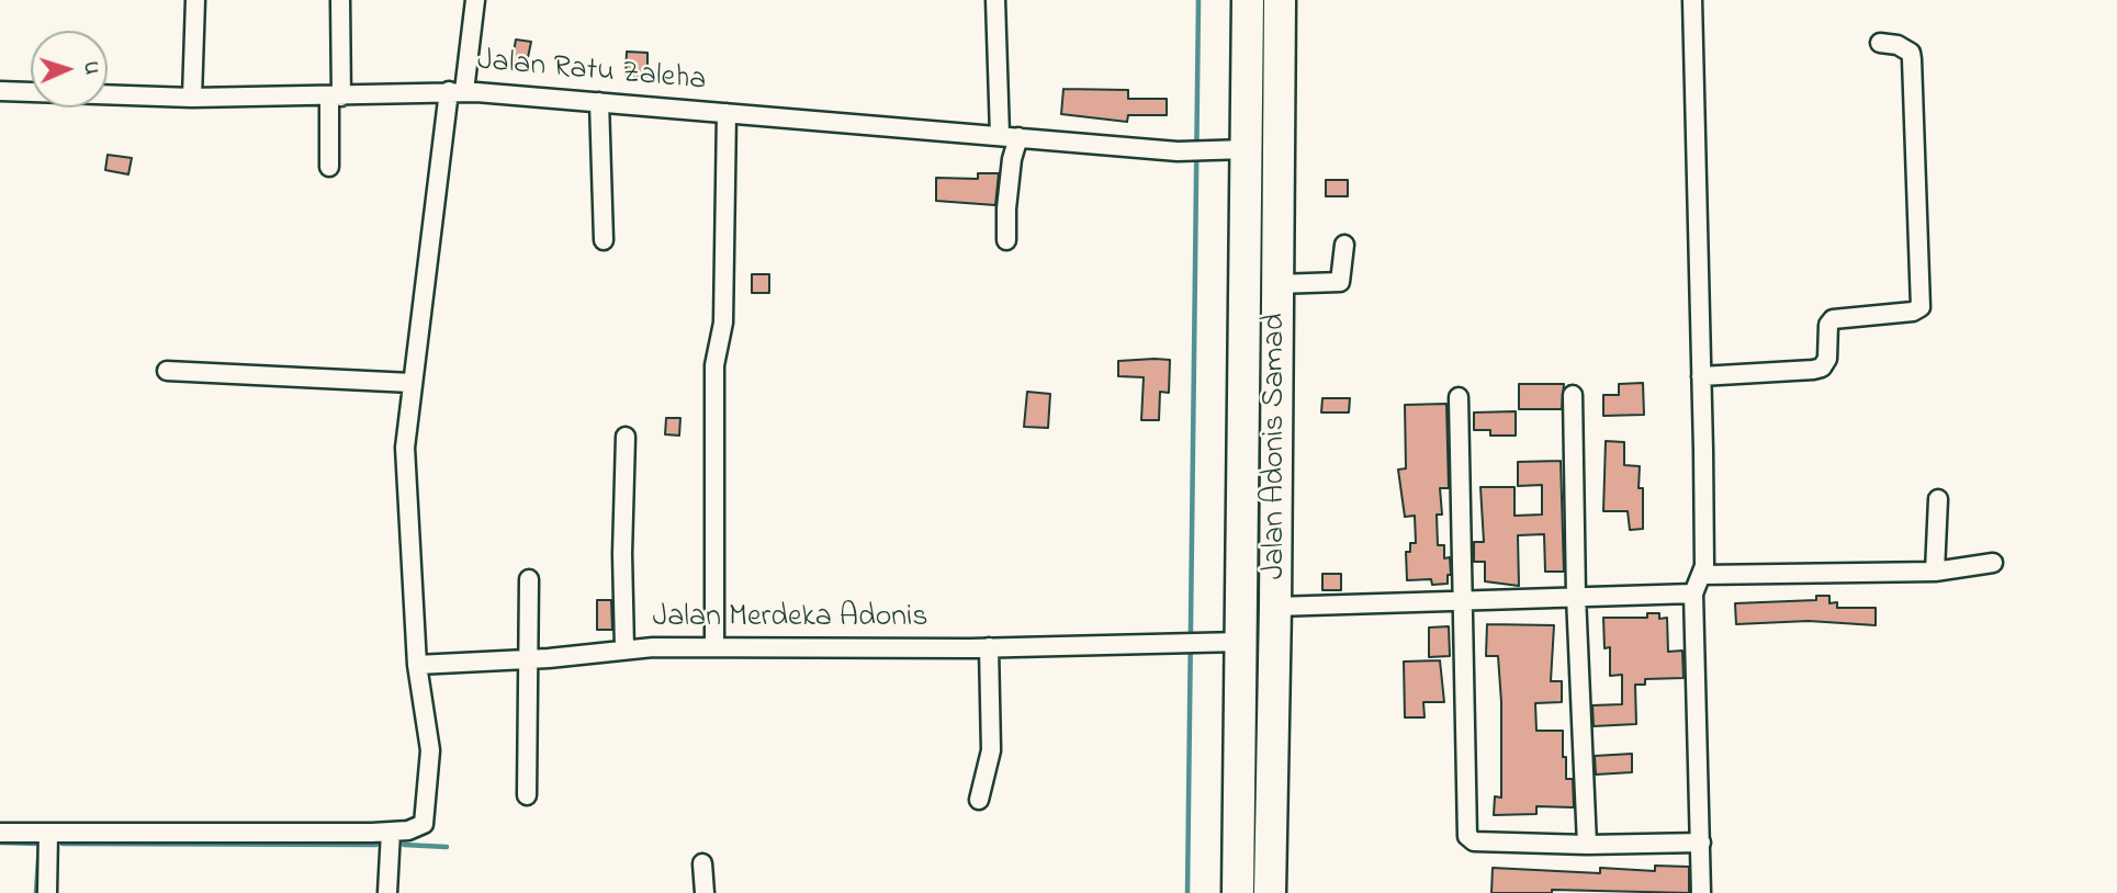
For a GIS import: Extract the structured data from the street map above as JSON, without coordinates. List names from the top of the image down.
{
  "streets": {
    "highway": ["Jalan Adonis Samad"],
    "street": ["Jalan Ratu Zaleha", "Jalan Merdeka Adonis"]
  },
  "north": "right"
}
